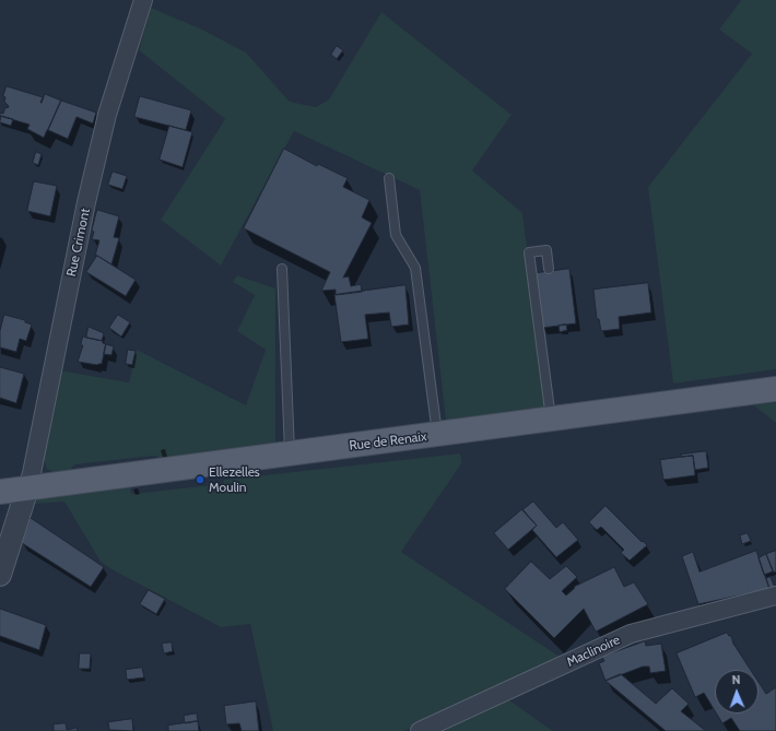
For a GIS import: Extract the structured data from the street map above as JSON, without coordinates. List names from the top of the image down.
{
  "streets": {
    "main road": ["Rue de Renaix"],
    "street": ["Rue Crimont", "Maclinoire"]
  },
  "crossings": [
    ["Rue Crimont", "Rue de Renaix"]
  ],
  "places": ["Ellezelles Moulin"],
  "north": "top"
}
